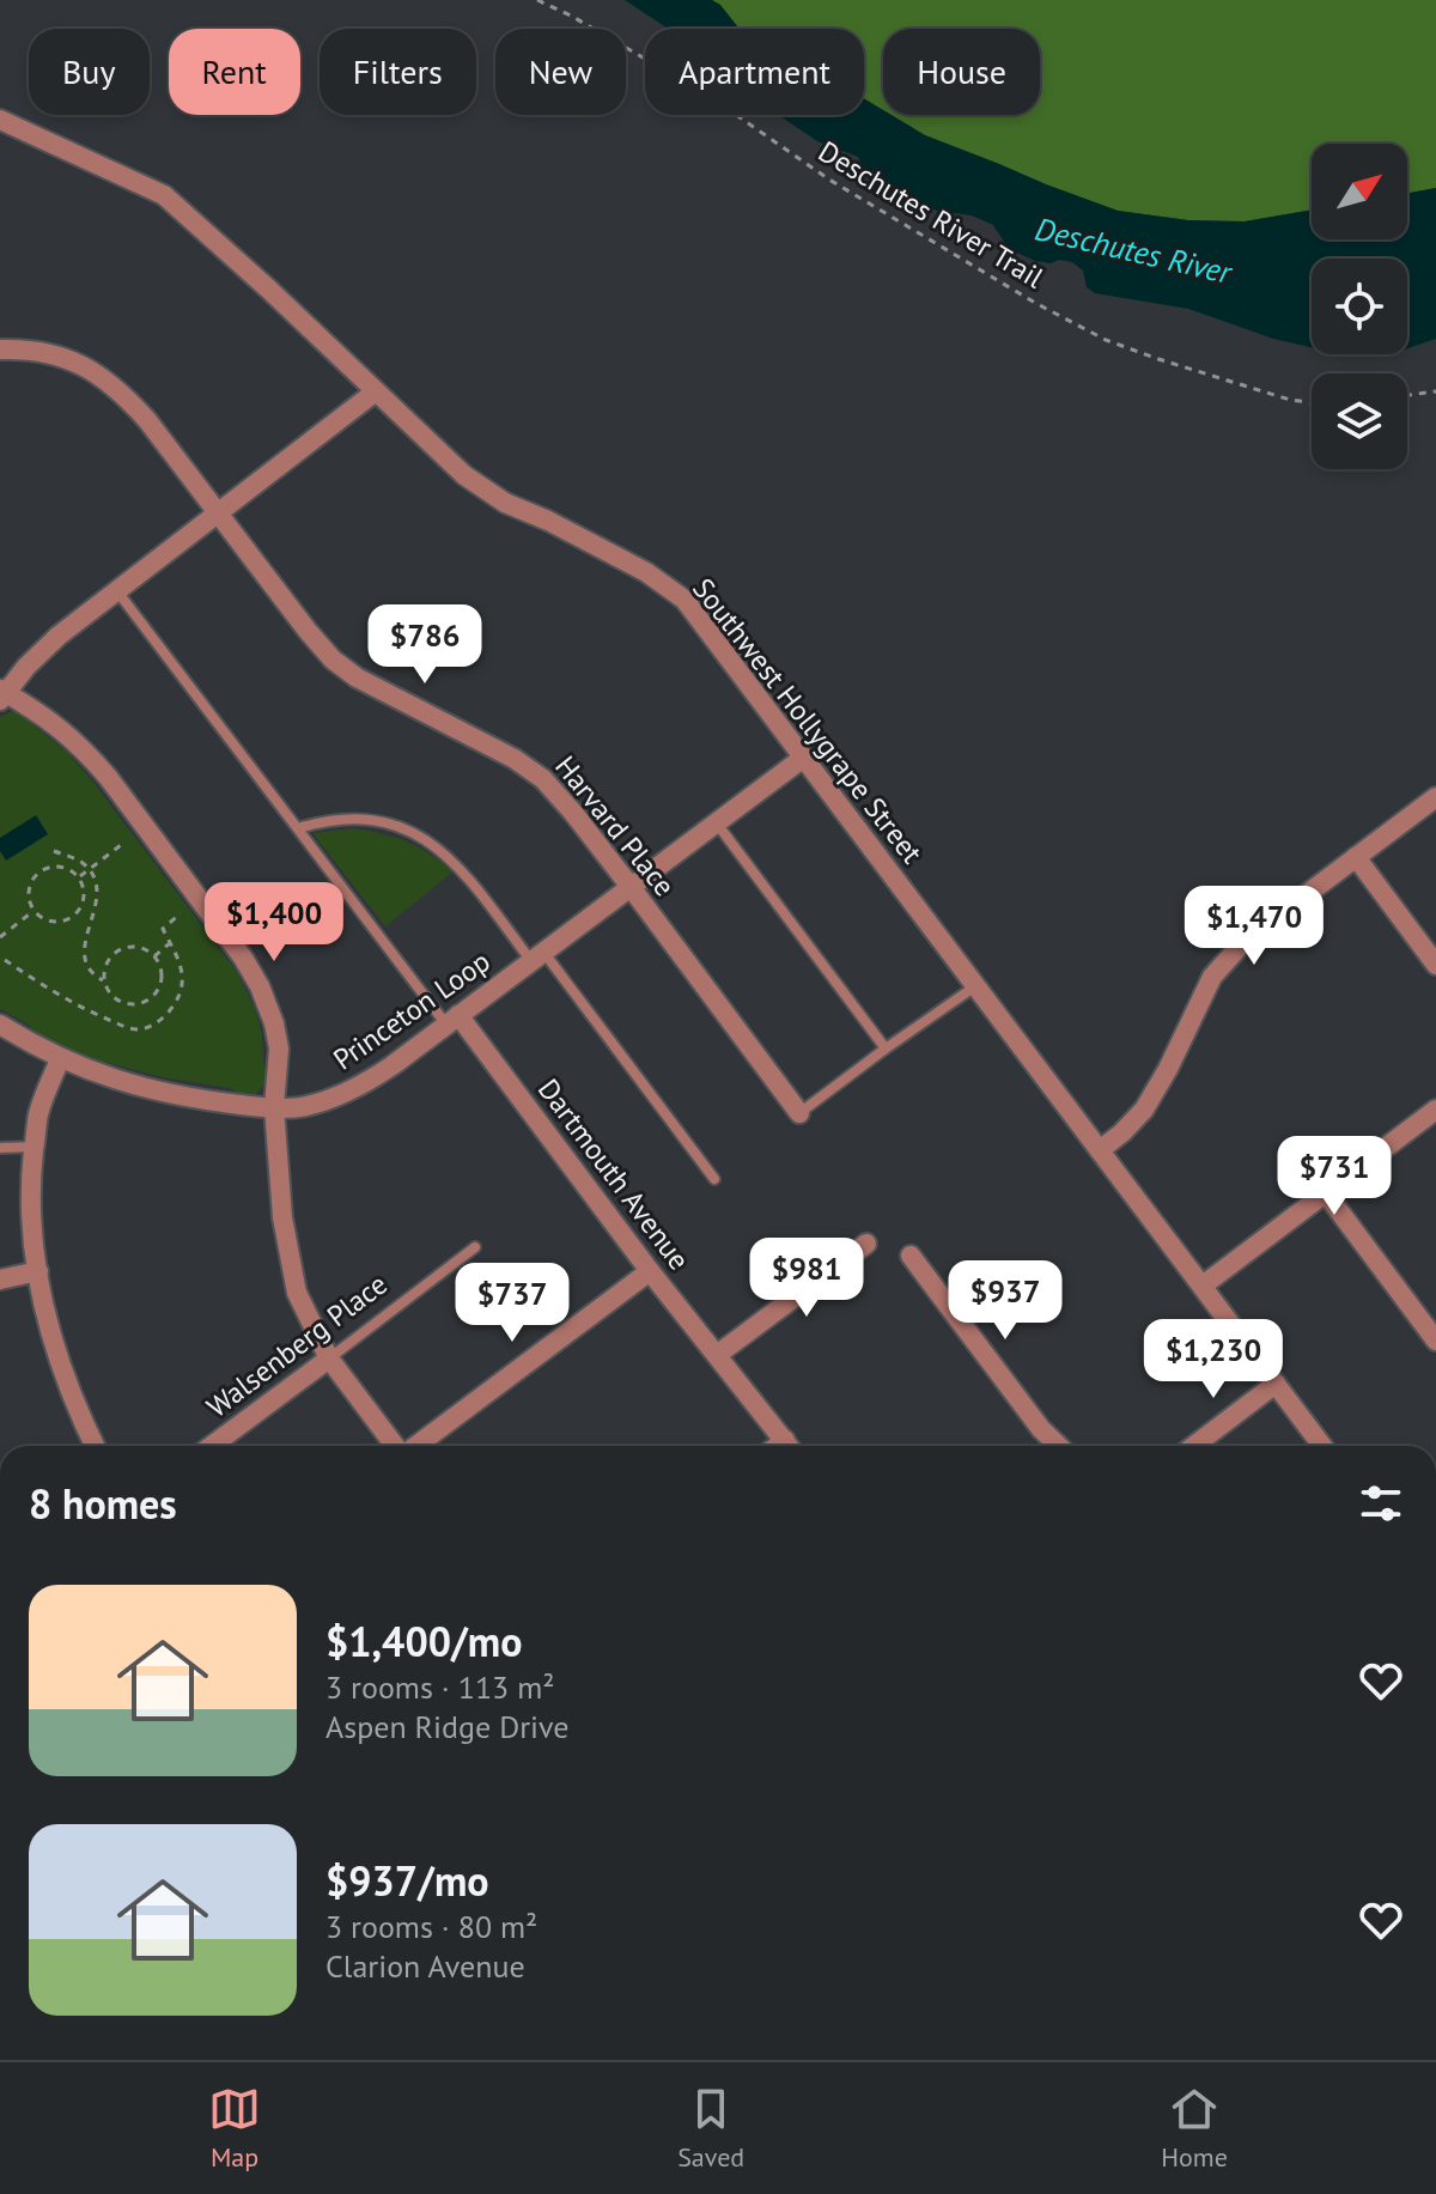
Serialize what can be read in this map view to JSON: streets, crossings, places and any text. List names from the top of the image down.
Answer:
{
  "streets": {
    "street": [
      "Southwest Hollygrape Street",
      "Harvard Place",
      "Princeton Loop",
      "Dartmouth Avenue",
      "Walsenberg Place"
    ],
    "path": ["Deschutes River Trail"]
  },
  "crossings": [
    ["Southwest Hollygrape Street", "Princeton Loop"],
    ["Harvard Place", "Princeton Loop"],
    ["Princeton Loop", "Dartmouth Avenue"]
  ],
  "water": ["Deschutes River"],
  "north": "top right",
  "page": {
    "chip": [
      "Buy",
      "Rent",
      "Filters",
      "New",
      "Apartment",
      "House"
    ],
    "price": [
      "$786",
      "$1,400",
      "$1,470",
      "$731",
      "$981",
      "$937",
      "$737",
      "$1,230"
    ],
    "heading": "8 homes",
    "list": [
      {
        "name": "$1,400/mo",
        "note": "3 rooms · 113 m² · Aspen Ridge Drive"
      },
      {
        "name": "$937/mo",
        "note": "3 rooms · 80 m² · Clarion Avenue"
      }
    ],
    "tabs": ["Map", "Saved", "Home"]
  }
}
